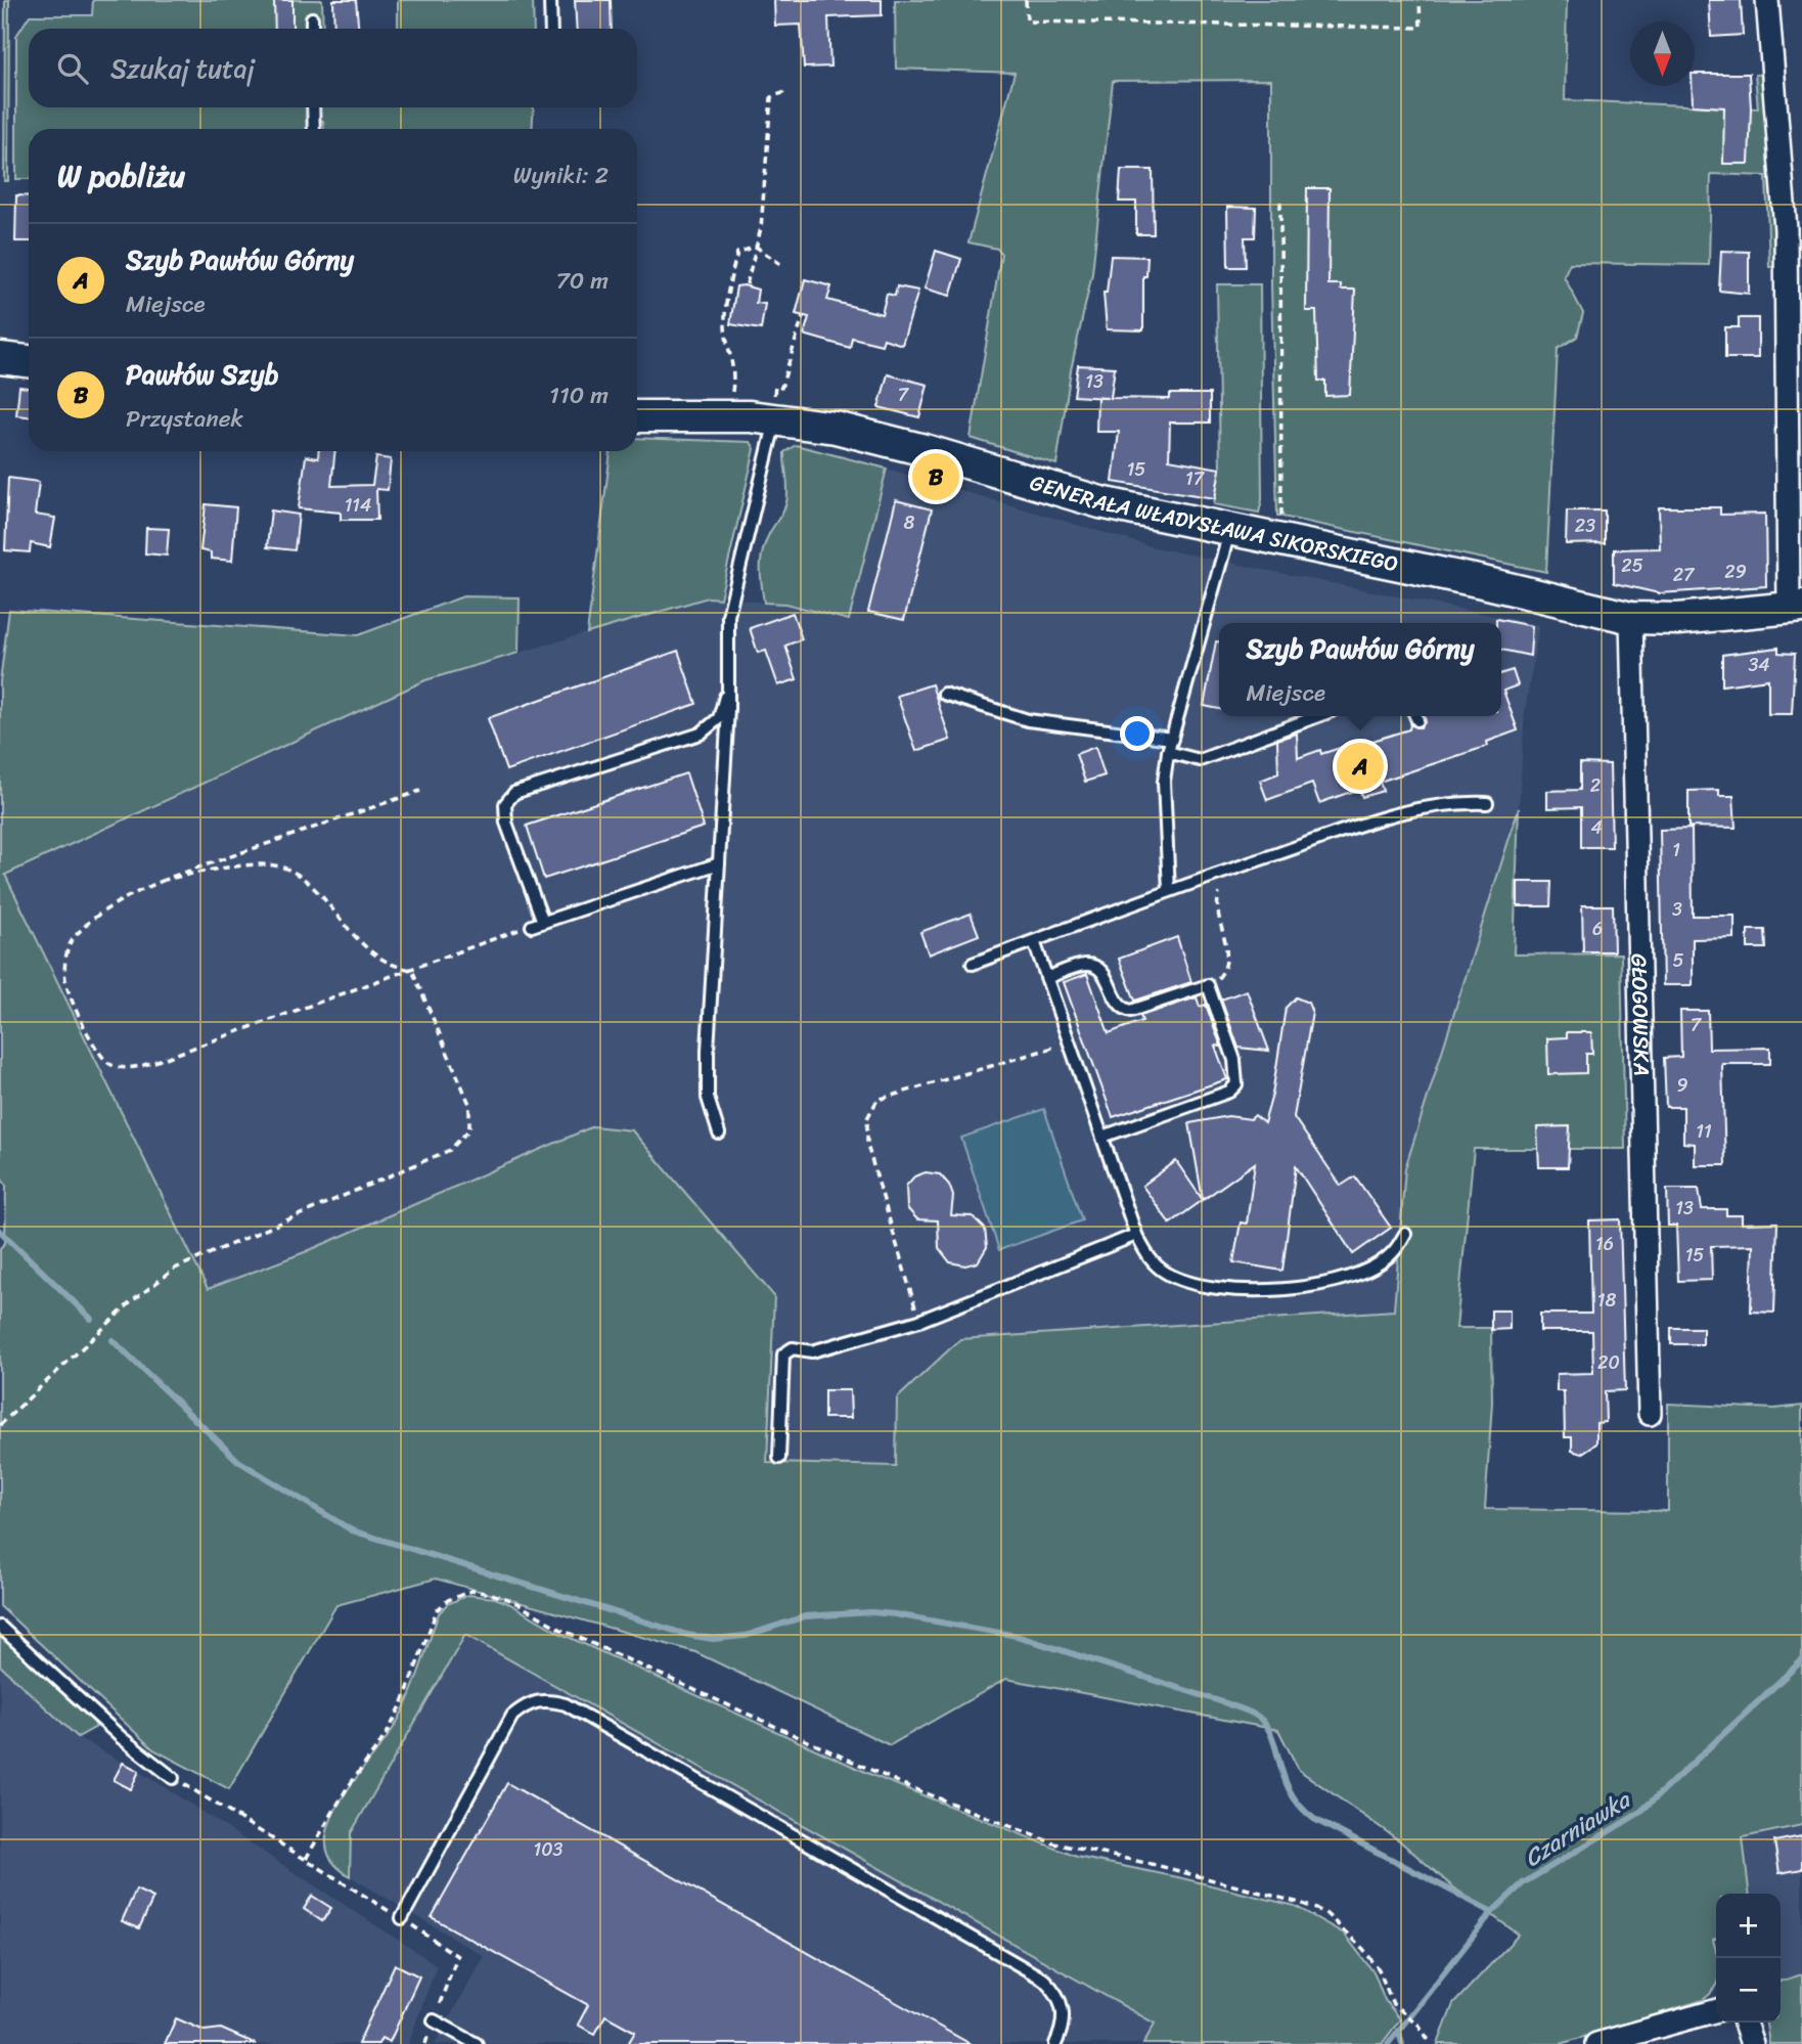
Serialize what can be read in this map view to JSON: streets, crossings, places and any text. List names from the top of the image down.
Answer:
{
  "streets": {
    "street": ["GENERAŁA WŁADYSŁAWA SIKORSKIEGO", "GŁOGOWSKA"]
  },
  "crossings": [
    ["GENERAŁA WŁADYSŁAWA SIKORSKIEGO", "GŁOGOWSKA"]
  ],
  "water": ["Czarniawka"],
  "house_numbers": [
    "13",
    "7",
    "15",
    "17",
    "114",
    "8",
    "23",
    "25",
    "29",
    "27",
    "34",
    "2",
    "4",
    "1",
    "3",
    "6",
    "5",
    "7",
    "9",
    "11",
    "13",
    "16",
    "15",
    "18",
    "20",
    "103"
  ],
  "north": "bottom",
  "page": {
    "search": "Szukaj tutaj",
    "heading": ["W pobliżu", "Wyniki: 2"],
    "list": [
      {
        "mark": "A",
        "name": "Szyb Pawłów Górny",
        "note": "Miejsce",
        "value": "70 m"
      },
      {
        "mark": "B",
        "name": "Pawłów Szyb",
        "note": "Przystanek",
        "value": "110 m"
      }
    ],
    "pins": ["B", "A"],
    "popup": ["Szyb Pawłów Górny", "Miejsce"],
    "map_buttons": ["+", "−"]
  }
}
